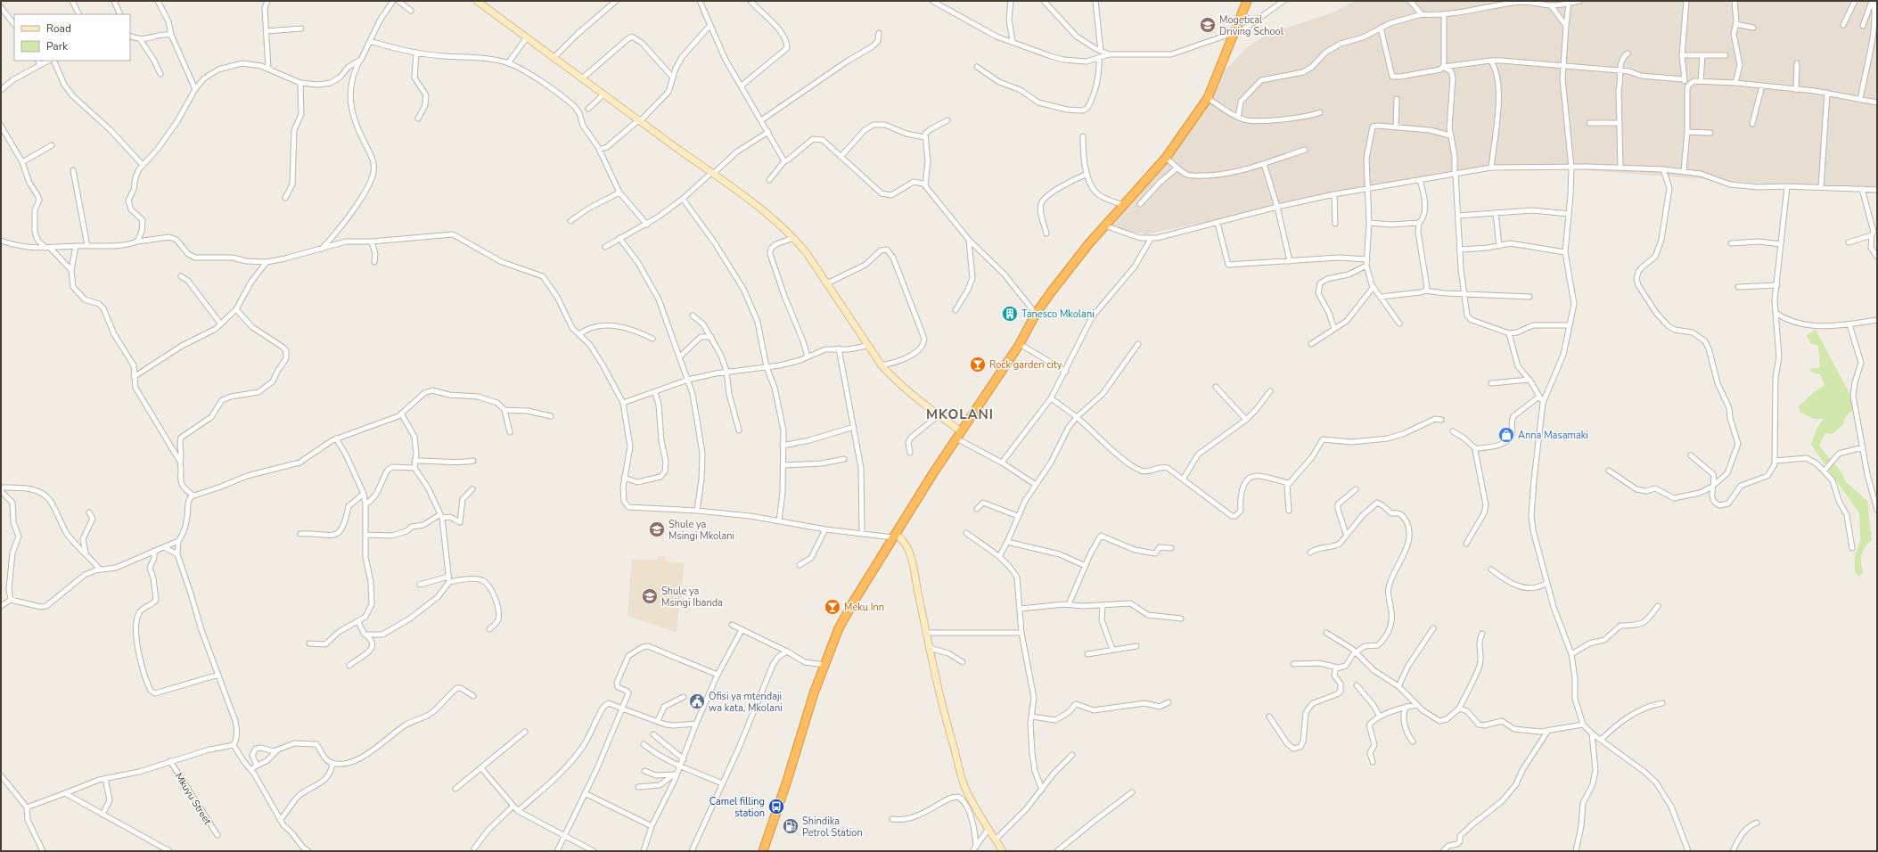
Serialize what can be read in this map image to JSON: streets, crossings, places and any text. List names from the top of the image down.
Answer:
{
  "streets": {
    "street": ["Mkuyu Street"]
  },
  "districts": ["MKOLANI"],
  "places": {
    "school or university": ["Mogetical Driving School", "Shule ya Msingi Mkolani", "Shule ya Msingi Ibanda"],
    "building": ["Tanesco Mkolani"],
    "bar": ["Rock garden city", "Meku Inn"],
    "shop": ["Anna Masamaki"],
    "public building": ["Ofisi ya mtendaji wa kata, Mkolani"],
    "bus stop": ["Camel filling station"],
    "fuel station": ["Shindika Petrol Station"]
  },
  "legend": ["Road", "Park"]
}
